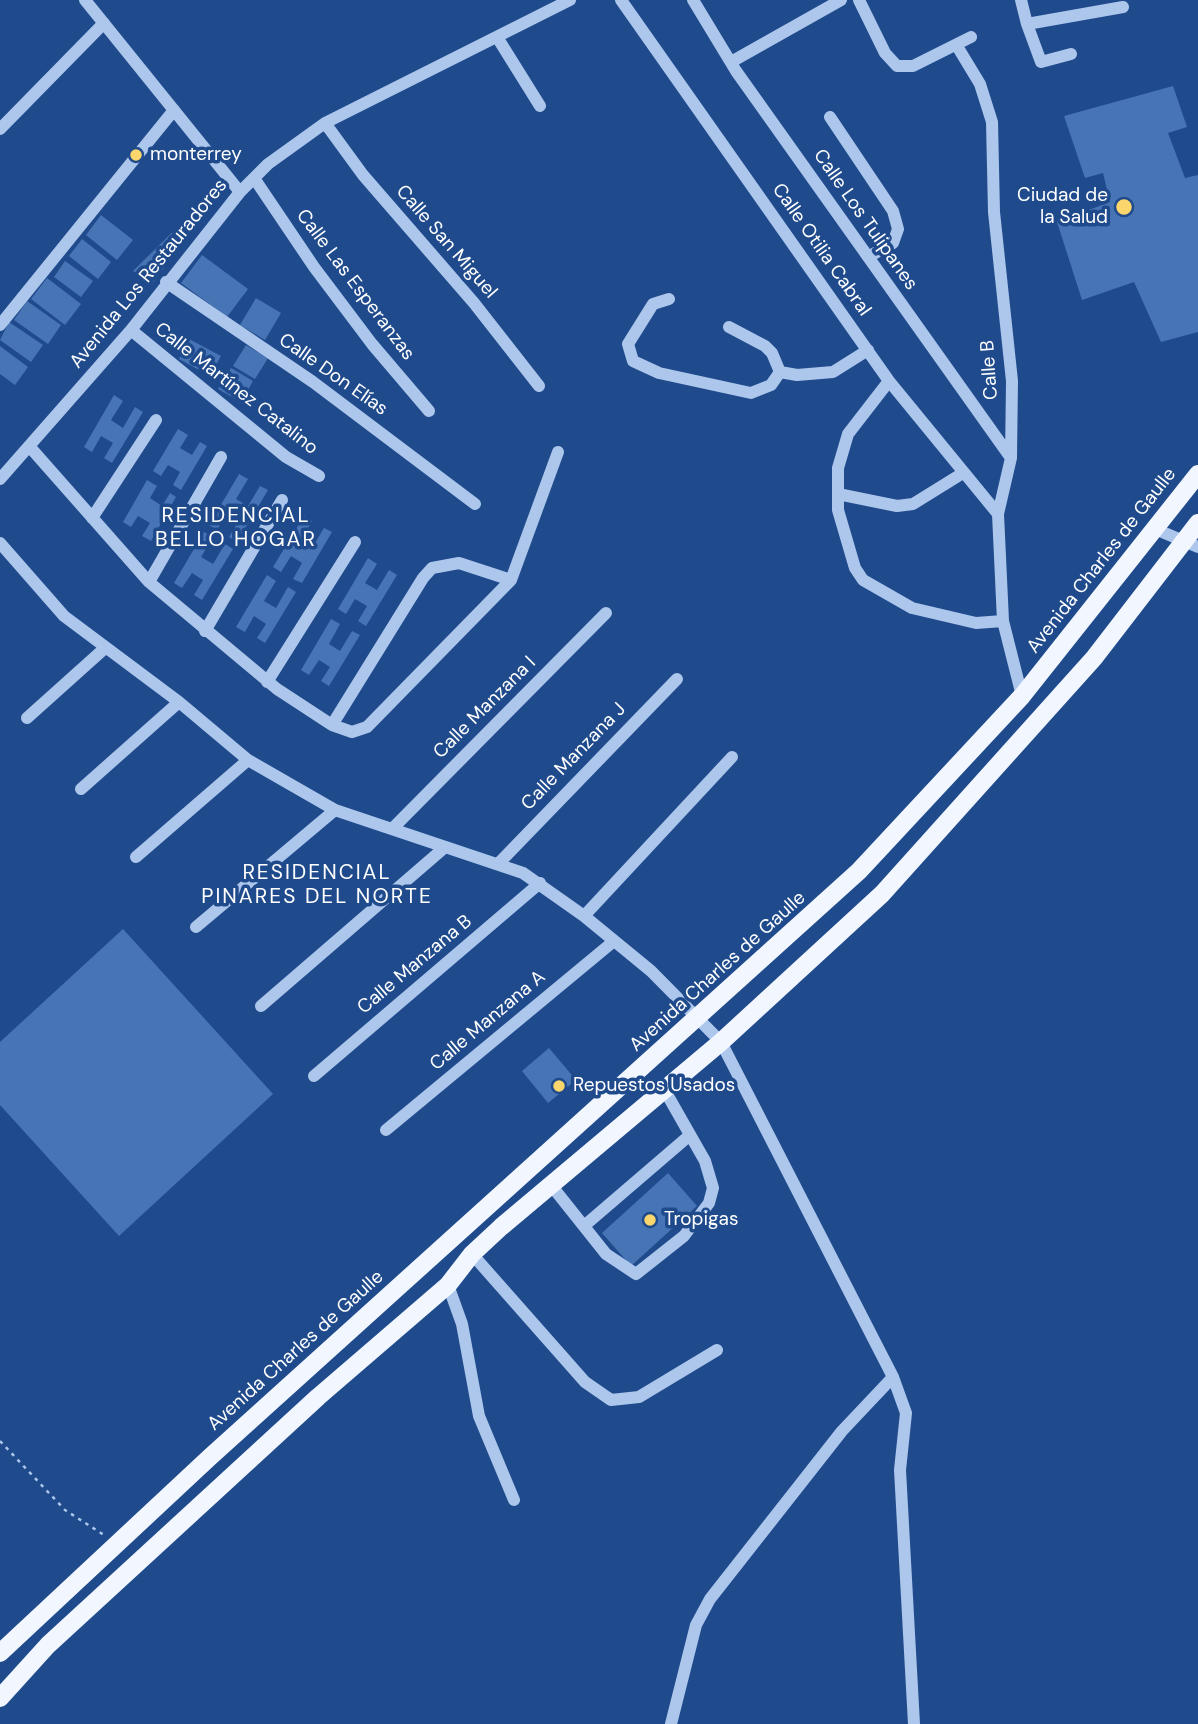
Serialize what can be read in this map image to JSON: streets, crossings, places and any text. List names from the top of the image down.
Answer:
{
  "streets": {
    "main road": ["Avenida Charles de Gaulle"],
    "street": [
      "Calle Los Tulipanes",
      "Calle San Miguel",
      "Calle Otilia Cabral",
      "Avenida Los Restauradores",
      "Calle Las Esperanzas",
      "Calle B",
      "Calle Don Elías",
      "Calle Martínez Catalino",
      "Calle Manzana I",
      "Calle Manzana J",
      "Calle Manzana B",
      "Calle Manzana A"
    ]
  },
  "crossings": [
    ["Calle Los Tulipanes", "Calle B"],
    ["Calle San Miguel", "Avenida Los Restauradores"],
    ["Calle Otilia Cabral", "Calle B"],
    ["Avenida Los Restauradores", "Calle Las Esperanzas"],
    ["Avenida Los Restauradores", "Calle Don Elías"],
    ["Avenida Los Restauradores", "Calle Martínez Catalino"],
    ["Calle B", "Avenida Charles de Gaulle"]
  ],
  "districts": ["RESIDENCIAL BELLO HOGAR", "RESIDENCIAL PINARES DEL NORTE"],
  "places": [
    "monterrey",
    "Ciudad de la Salud",
    "Repuestos Usados",
    "Tropigas"
  ]
}
